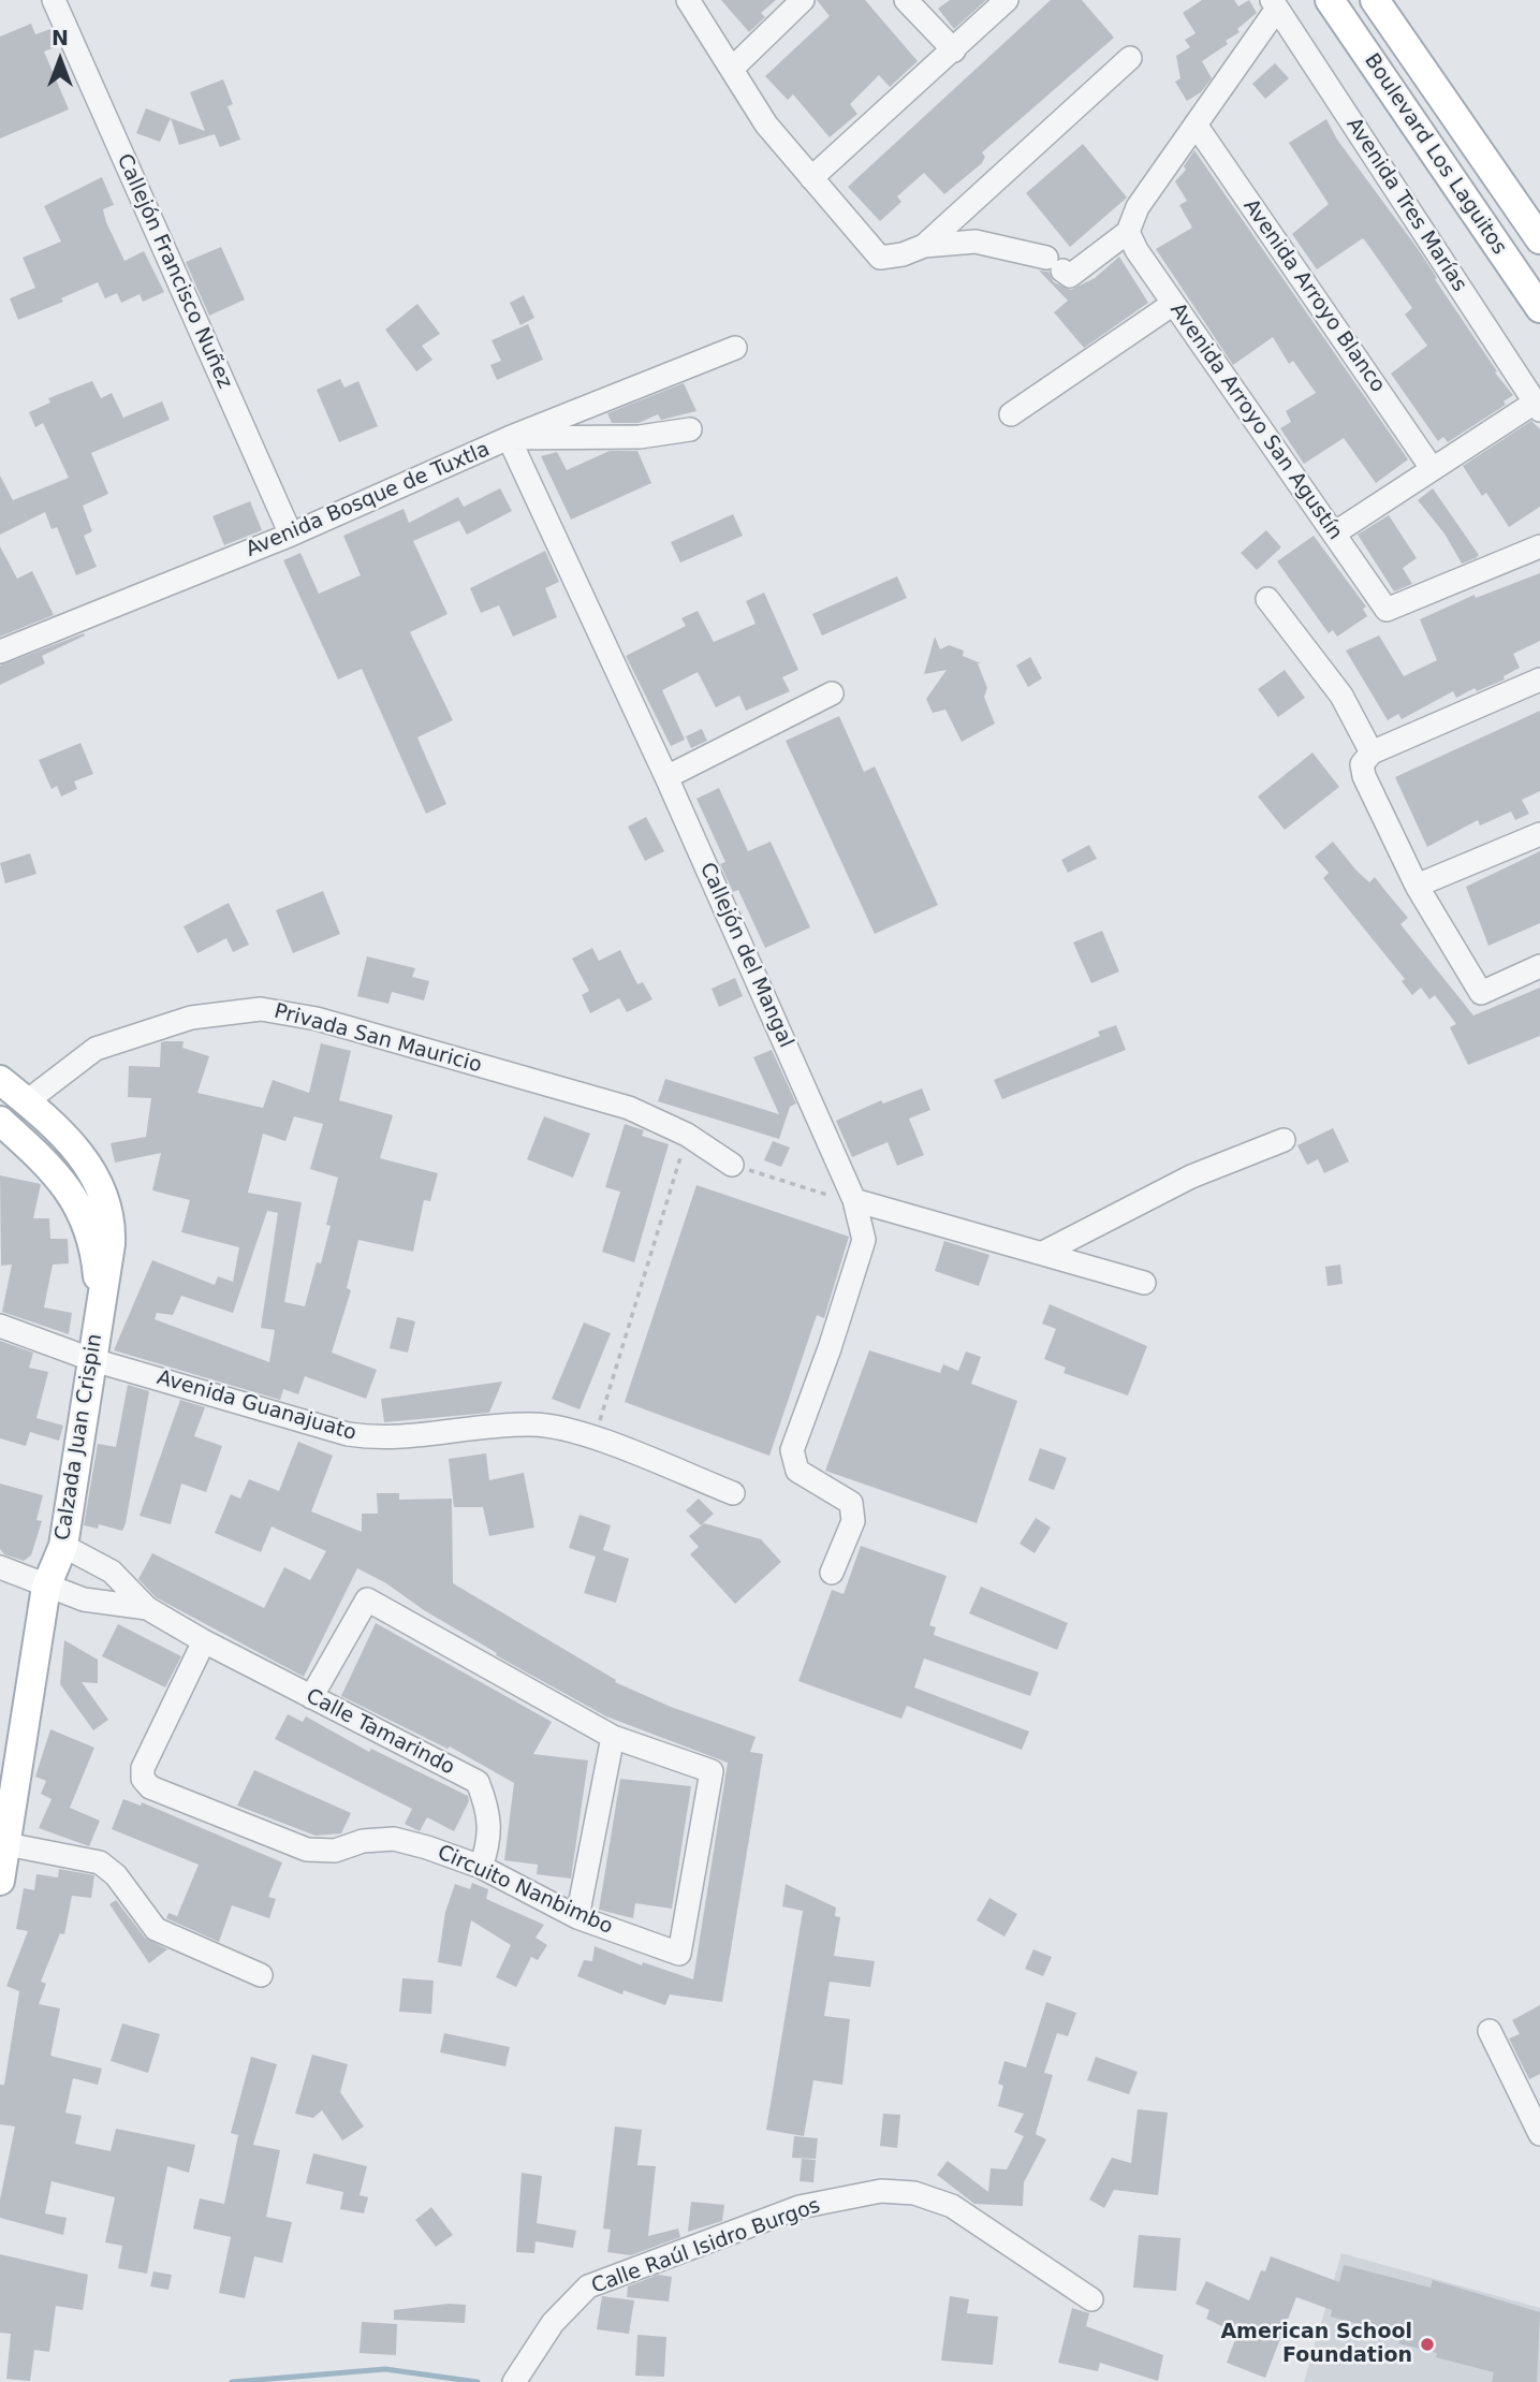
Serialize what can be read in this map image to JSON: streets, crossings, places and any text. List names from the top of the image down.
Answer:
{
  "streets": {
    "main road": ["Boulevard Los Laguitos", "Calzada Juan Crispin"],
    "street": [
      "Avenida Tres Marías",
      "Callejón Francisco Nuñez",
      "Avenida Arroyo Blanco",
      "Avenida Arroyo San Agustín",
      "Avenida Bosque de Tuxtla",
      "Callejón del Mangal",
      "Privada San Mauricio",
      "Avenida Guanajuato",
      "Calle Tamarindo",
      "Circuito Nanbimbo",
      "Calle Raúl Isidro Burgos"
    ]
  },
  "crossings": [
    ["Callejón Francisco Nuñez", "Avenida Bosque de Tuxtla"],
    ["Avenida Bosque de Tuxtla", "Callejón del Mangal"],
    ["Privada San Mauricio", "Calzada Juan Crispin"],
    ["Avenida Guanajuato", "Calzada Juan Crispin"],
    ["Calle Tamarindo", "Circuito Nanbimbo"]
  ],
  "places": ["American School Foundation"],
  "north": "top"
}
